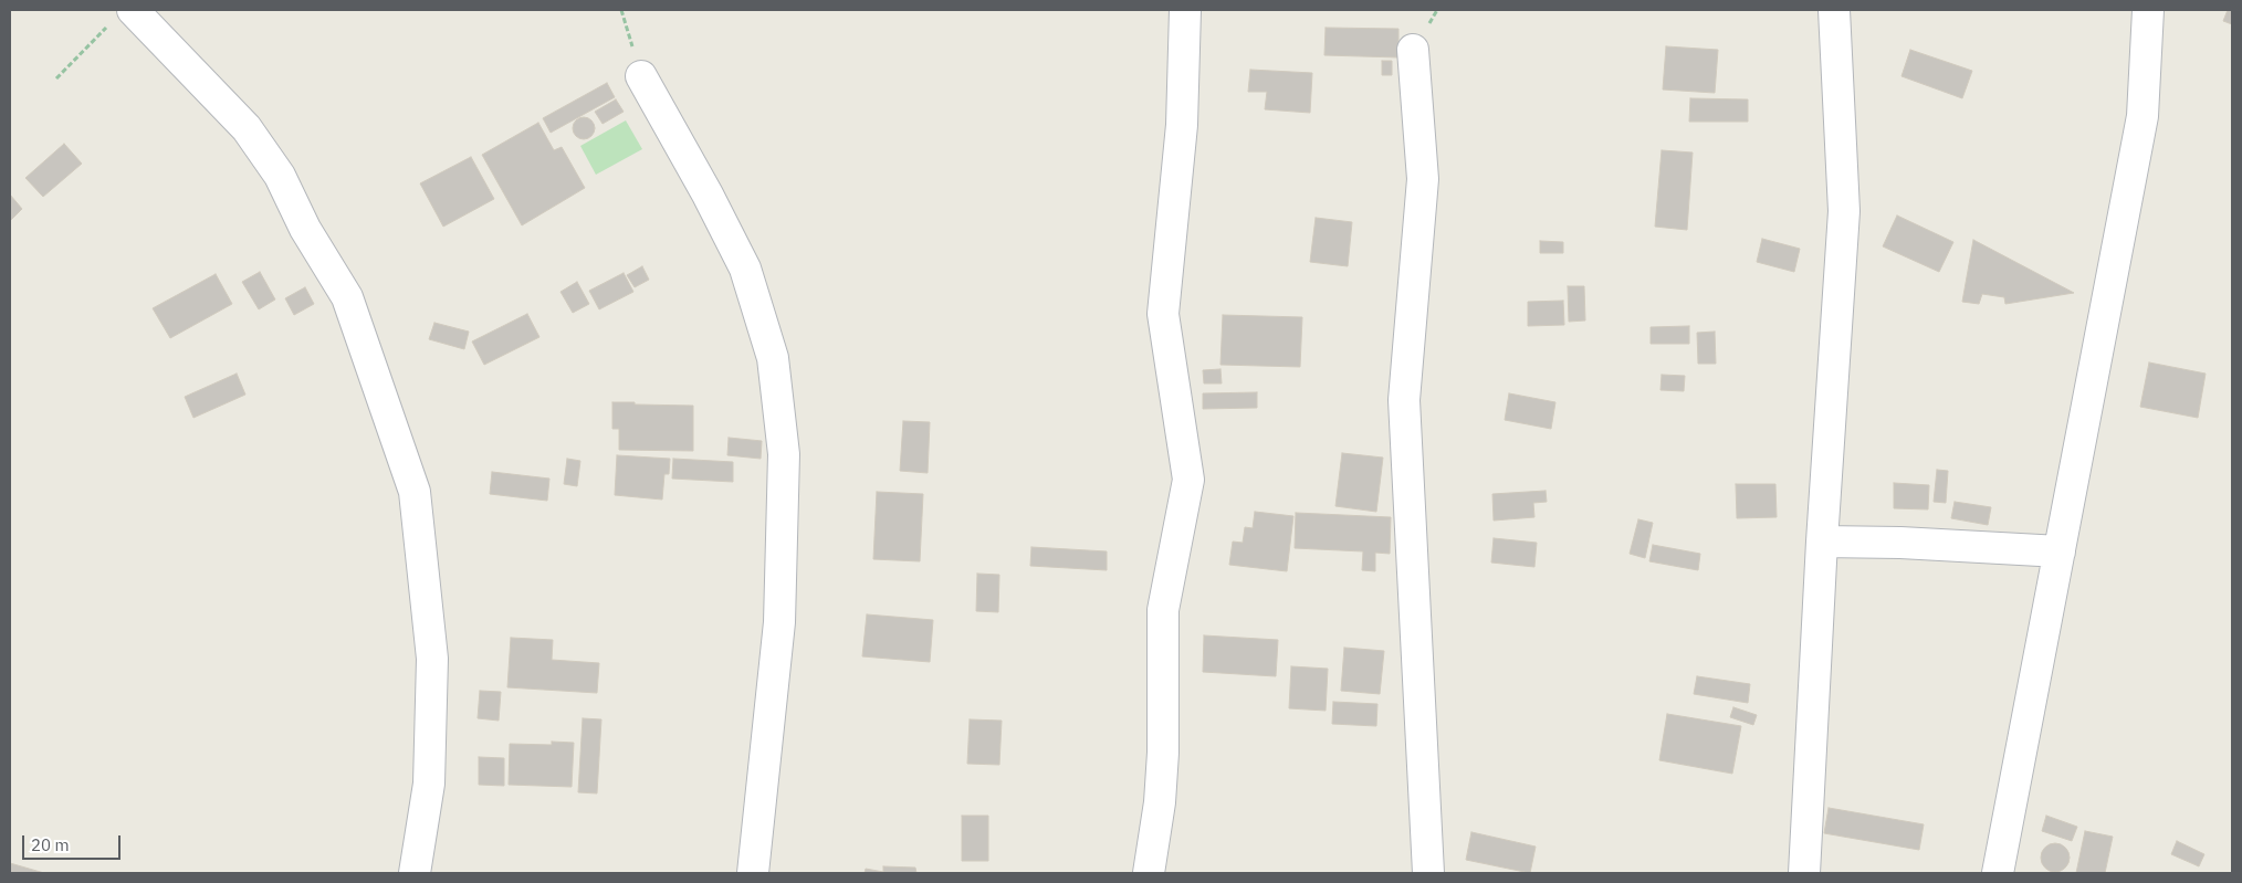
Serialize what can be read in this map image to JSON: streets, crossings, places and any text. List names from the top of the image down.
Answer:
{
  "scale_bar": "20 m"
}
